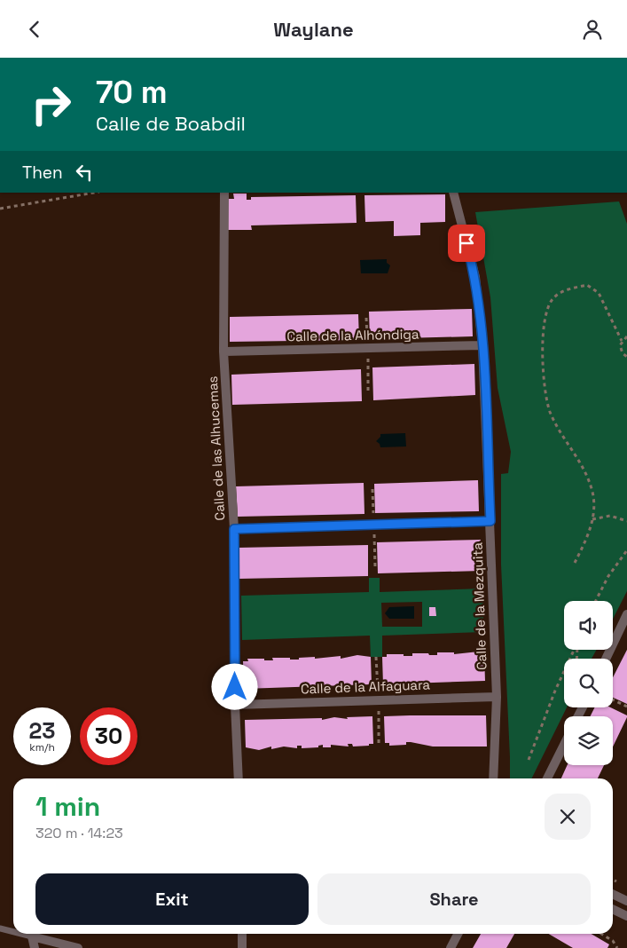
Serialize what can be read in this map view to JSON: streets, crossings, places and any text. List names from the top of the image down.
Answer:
{
  "streets": {
    "street": [
      "Calle de la Alhóndiga",
      "Calle de las Alhucemas",
      "Calle de la Mezquita",
      "Calle de la Alfaguara"
    ]
  },
  "crossings": [
    ["Calle de la Alhóndiga", "Calle de las Alhucemas"],
    ["Calle de la Alhóndiga", "Calle de la Mezquita"],
    ["Calle de las Alhucemas", "Calle de la Alfaguara"],
    ["Calle de la Mezquita", "Calle de la Alfaguara"]
  ],
  "page": {
    "header": "Waylane",
    "turn": ["70 m", "Calle de Boabdil"],
    "then": "Then",
    "speed": "23 km/h",
    "limit": "30",
    "heading": ["1 min", "320 m · 14:23"],
    "buttons": ["Exit", "Share"]
  }
}
